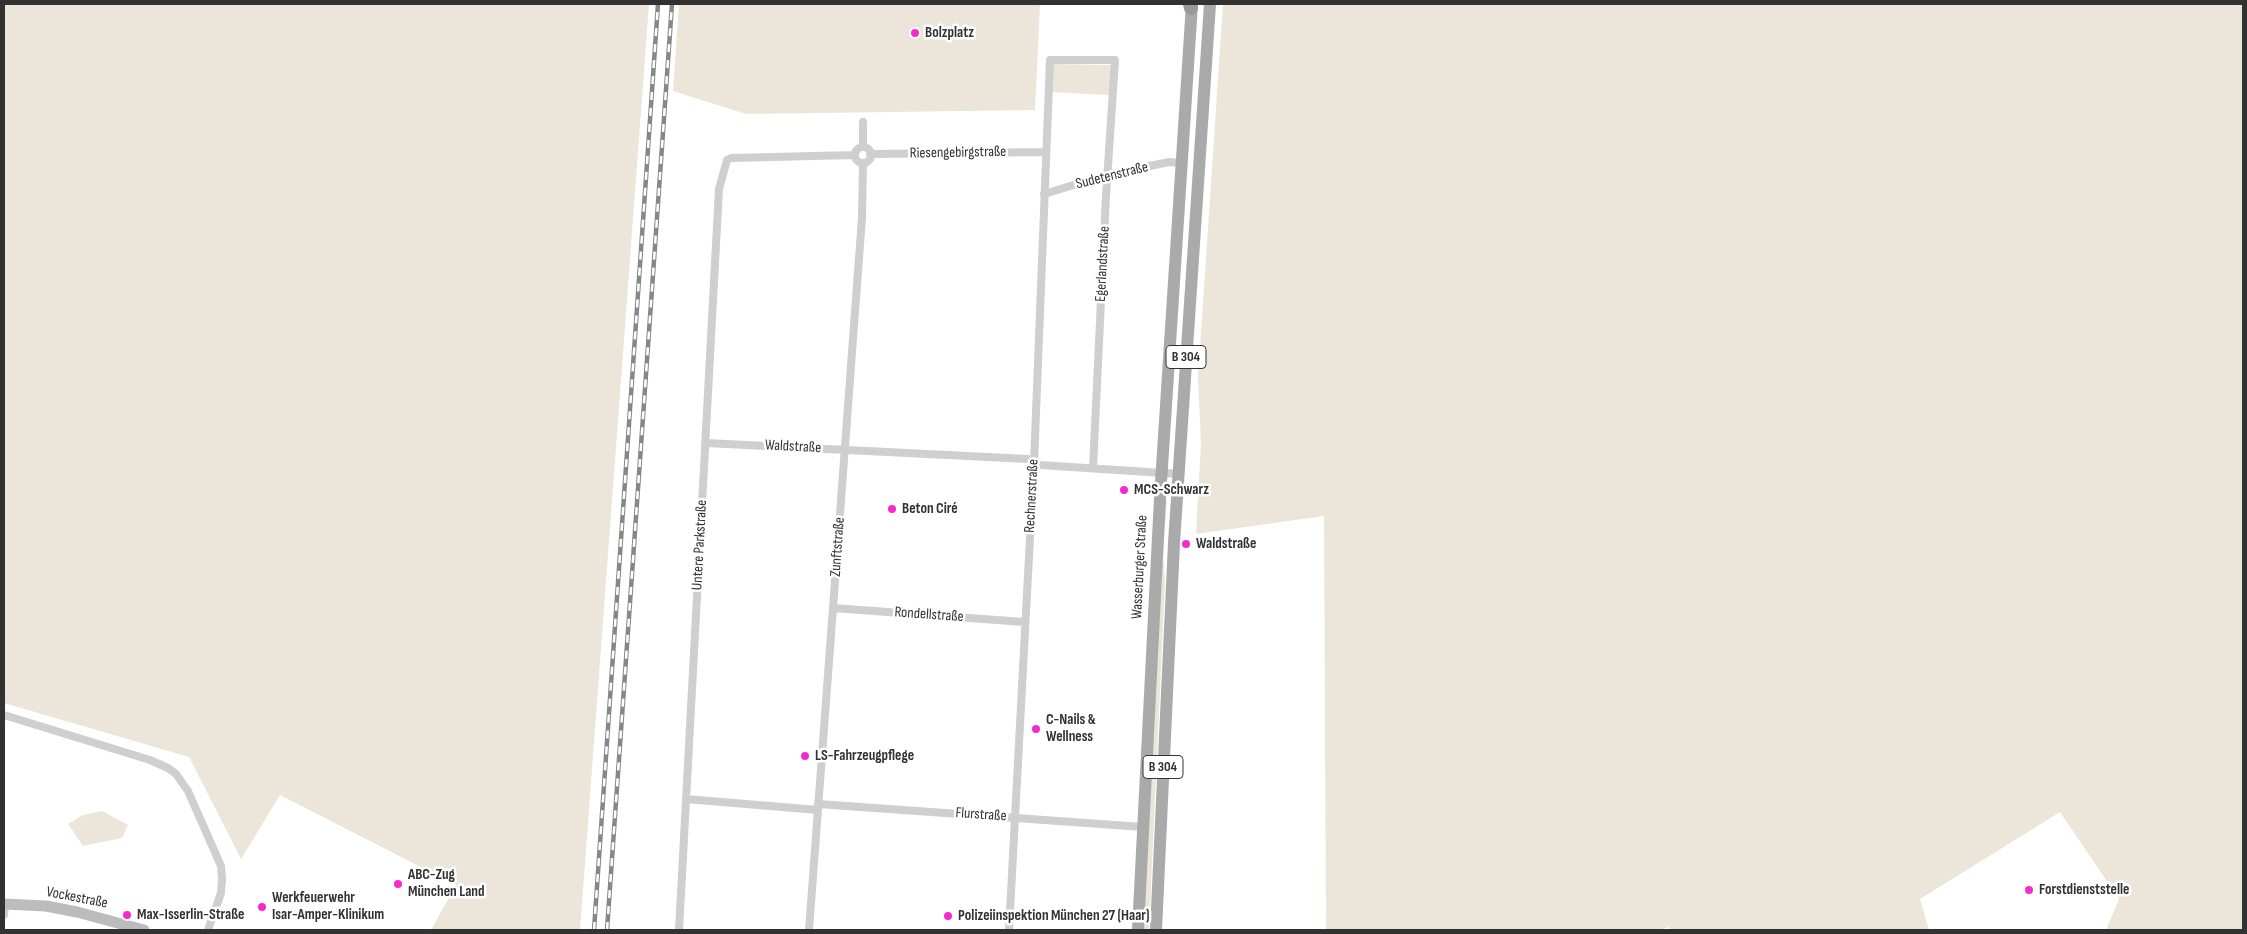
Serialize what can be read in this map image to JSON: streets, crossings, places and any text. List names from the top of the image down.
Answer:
{
  "streets": {
    "main road": ["B 304", "Wasserburger Straße", "Vockestraße"],
    "street": [
      "Riesengebirgstraße",
      "Sudetenstraße",
      "Egerlandstraße",
      "Waldstraße",
      "Rechnerstraße",
      "Untere Parkstraße",
      "Zunftstraße",
      "Rondellstraße",
      "Flurstraße"
    ]
  },
  "crossings": [
    ["Riesengebirgstraße", "Rechnerstraße"],
    ["Riesengebirgstraße", "Untere Parkstraße"],
    ["Riesengebirgstraße", "Zunftstraße"],
    ["Sudetenstraße", "Egerlandstraße"],
    ["Sudetenstraße", "Rechnerstraße"],
    ["Sudetenstraße", "Wasserburger Straße"],
    ["Egerlandstraße", "Waldstraße"],
    ["Egerlandstraße", "Rechnerstraße"],
    ["B 304", "Waldstraße"],
    ["Waldstraße", "Rechnerstraße"],
    ["Waldstraße", "Untere Parkstraße"],
    ["Waldstraße", "Zunftstraße"],
    ["Waldstraße", "Wasserburger Straße"],
    ["Rechnerstraße", "Rondellstraße"],
    ["Rechnerstraße", "Flurstraße"],
    ["Untere Parkstraße", "Zunftstraße"],
    ["Untere Parkstraße", "Flurstraße"],
    ["Zunftstraße", "Rondellstraße"],
    ["Zunftstraße", "Flurstraße"],
    ["Wasserburger Straße", "Flurstraße"]
  ],
  "places": [
    "Bolzplatz",
    "MCS-Schwarz",
    "Beton Ciré",
    "Waldstraße",
    "C-Nails & Wellness",
    "LS-Fahrzeugpflege",
    "ABC-Zug München Land",
    "Forstdienststelle",
    "Werkfeuerwehr Isar-Amper-Klinikum",
    "Max-Isserlin-Straße",
    "Polizeiinspektion München 27 (Haar)"
  ]
}
